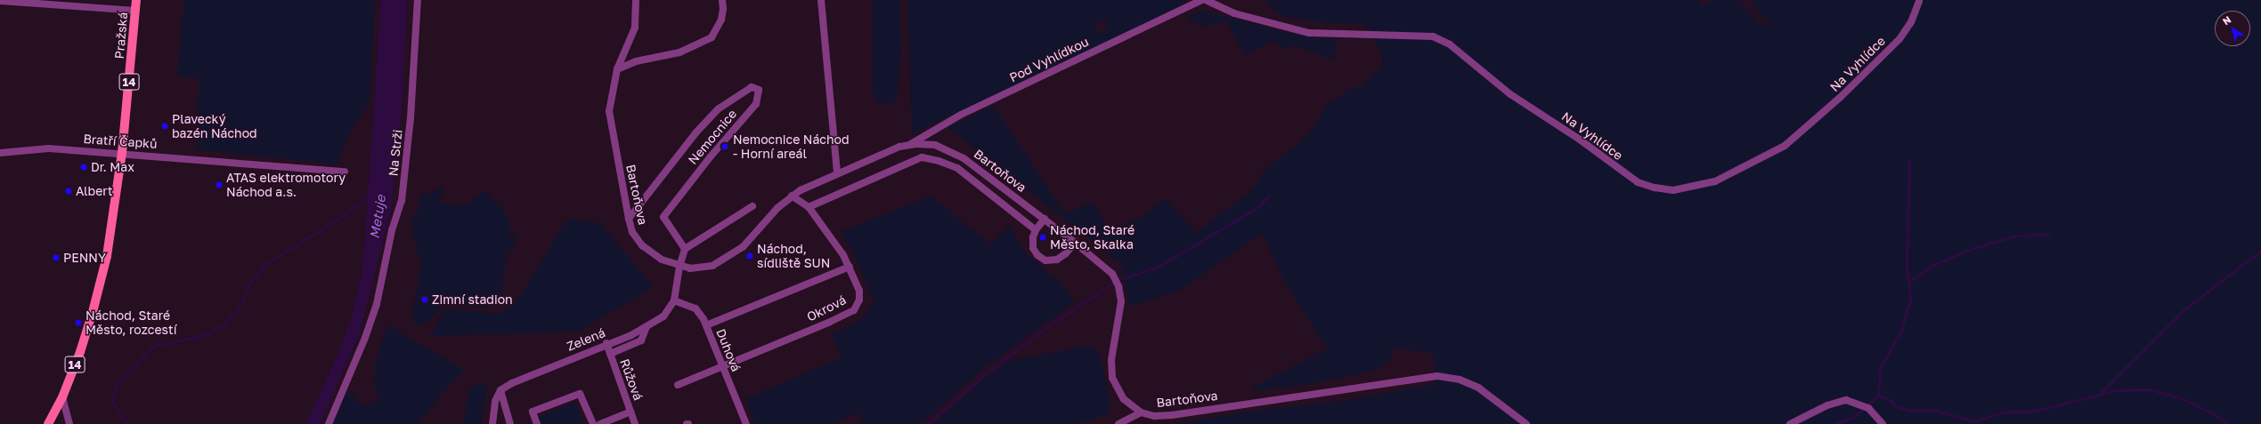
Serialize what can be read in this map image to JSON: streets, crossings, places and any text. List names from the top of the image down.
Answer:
{
  "streets": {
    "main road": ["Pražská", "14"],
    "street": [
      "Pod Vyhlídkou",
      "Na Vyhlídce",
      "Nemocnice",
      "Bratří Čapků",
      "Na Strži",
      "Bartoňova",
      "Okrová",
      "Zelená",
      "Duhová",
      "Růžová"
    ]
  },
  "crossings": [
    ["Pražská", "Bratří Čapků"],
    ["Pod Vyhlídkou", "Bartoňova"],
    ["Nemocnice", "Bartoňova"],
    ["Nemocnice", "Zelená"],
    ["Bartoňova", "Okrová"],
    ["Bartoňova", "Zelená"],
    ["Okrová", "Duhová"],
    ["Zelená", "Duhová"],
    ["Zelená", "Růžová"]
  ],
  "water": ["Metuje"],
  "places": [
    "Plavecký bazén Náchod",
    "Nemocnice Náchod - Horní areál",
    "Dr. Max",
    "ATAS elektromotory Náchod a.s.",
    "Albert",
    "Náchod, Staré Město, Skalka",
    "Náchod, sídliště SUN",
    "PENNY",
    "Zimní stadion",
    "Náchod, Staré Město, rozcestí"
  ],
  "north": "top left"
}
